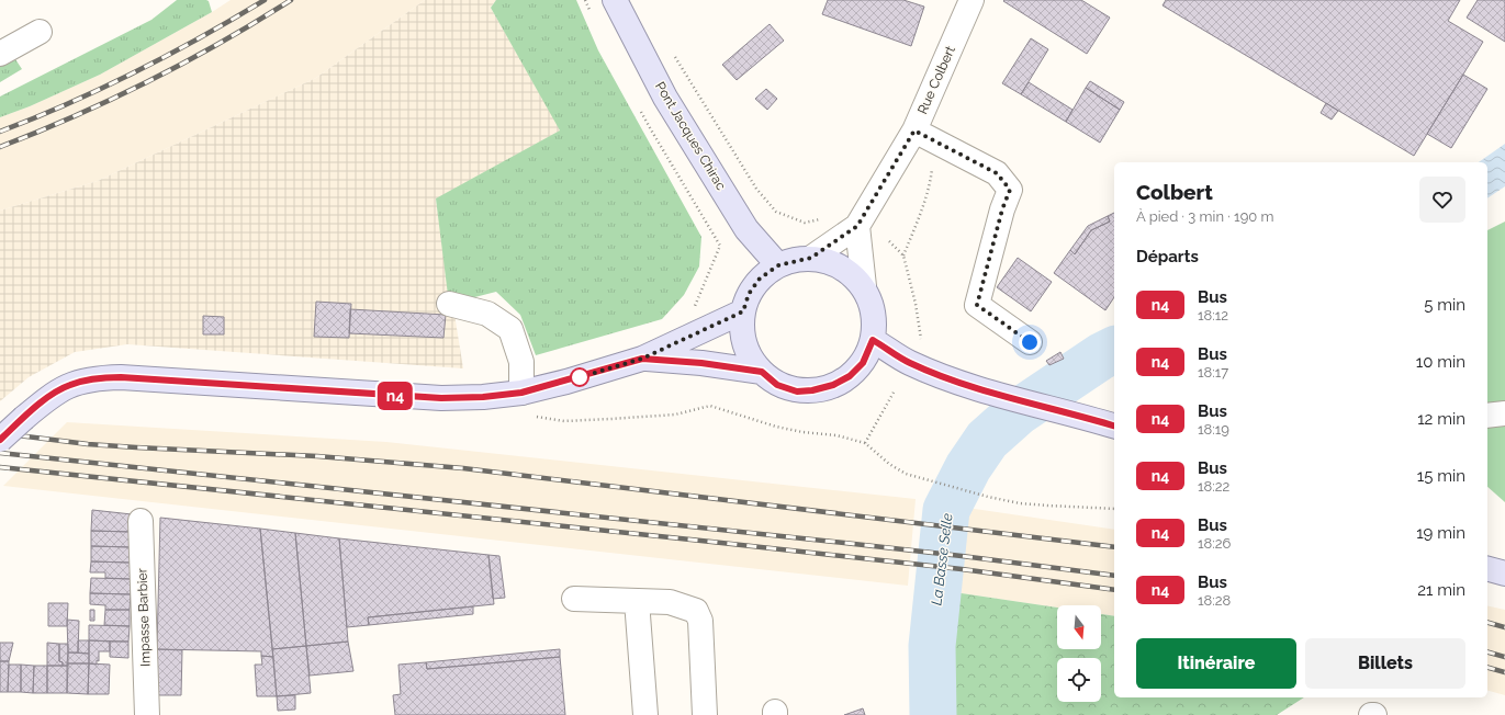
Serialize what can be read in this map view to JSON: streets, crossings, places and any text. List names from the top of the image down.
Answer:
{
  "streets": {
    "main road": ["Pont Jacques Chirac"],
    "street": ["Rue Colbert", "Impasse Barbier"]
  },
  "crossings": [
    ["Rue Colbert", "Pont Jacques Chirac"]
  ],
  "water": ["La Basse Selle"],
  "lines": ["bus line n4"],
  "north": "bottom",
  "page": {
    "on_map": "n4",
    "heading": [
      ["Colbert", "À pied · 3 min · 190 m"],
      "Départs"
    ],
    "list": [
      {
        "mark": "n4",
        "name": "Bus",
        "note": "18:12",
        "value": "5 min"
      },
      {
        "mark": "n4",
        "name": "Bus",
        "note": "18:17",
        "value": "10 min"
      },
      {
        "mark": "n4",
        "name": "Bus",
        "note": "18:19",
        "value": "12 min"
      },
      {
        "mark": "n4",
        "name": "Bus",
        "note": "18:22",
        "value": "15 min"
      },
      {
        "mark": "n4",
        "name": "Bus",
        "note": "18:26",
        "value": "19 min"
      },
      {
        "mark": "n4",
        "name": "Bus",
        "note": "18:28",
        "value": "21 min"
      }
    ],
    "buttons": ["Itinéraire", "Billets"]
  }
}
